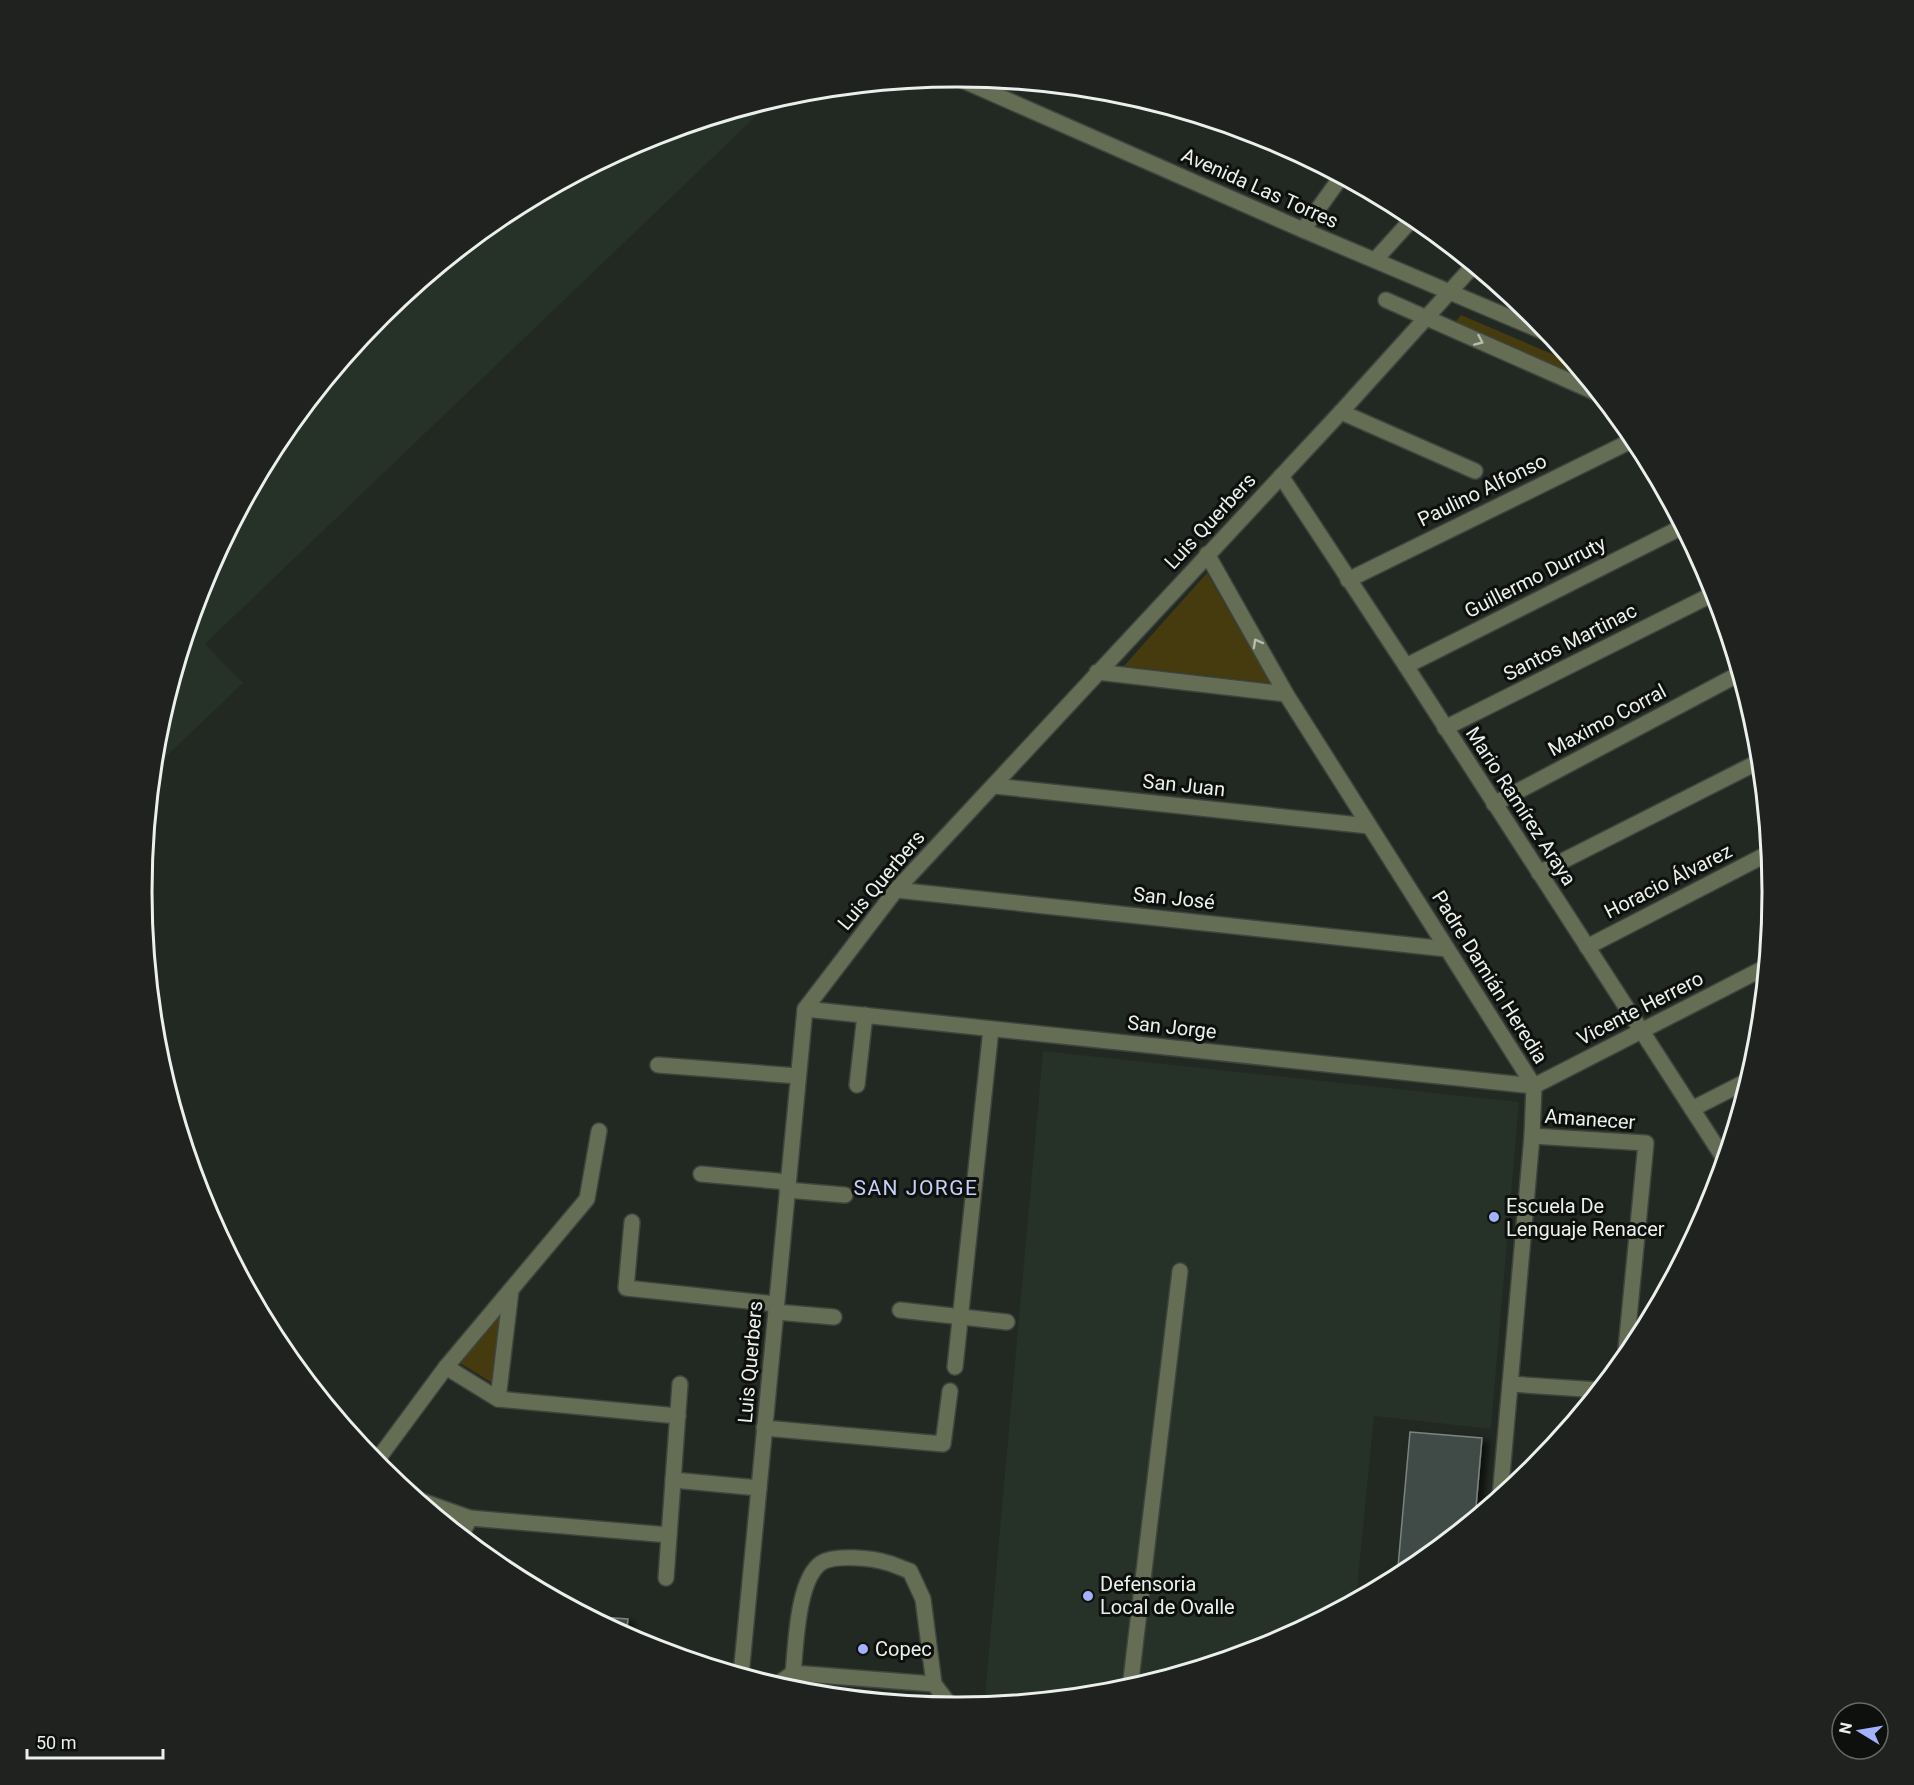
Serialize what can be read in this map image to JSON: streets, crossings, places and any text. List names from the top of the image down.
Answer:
{
  "streets": {
    "street": [
      "Avenida Las Torres",
      "Paulino Alfonso",
      "Luis Querbers",
      "Guillermo Durruty",
      "Santos Martinac",
      "Maximo Corral",
      "San Juan",
      "Mario Ramírez Araya",
      "Horacio Álvarez",
      "San José",
      "Padre Damián Heredia",
      "Vicente Herrero",
      "San Jorge",
      "Amanecer"
    ]
  },
  "crossings": [
    ["Avenida Las Torres", "Luis Querbers"],
    ["Paulino Alfonso", "Mario Ramírez Araya"],
    ["Luis Querbers", "San Juan"],
    ["Luis Querbers", "Mario Ramírez Araya"],
    ["Luis Querbers", "San José"],
    ["Luis Querbers", "Padre Damián Heredia"],
    ["Luis Querbers", "San Jorge"],
    ["Guillermo Durruty", "Mario Ramírez Araya"],
    ["Santos Martinac", "Mario Ramírez Araya"],
    ["Maximo Corral", "Mario Ramírez Araya"],
    ["San Juan", "Padre Damián Heredia"],
    ["Mario Ramírez Araya", "Horacio Álvarez"],
    ["Mario Ramírez Araya", "Vicente Herrero"],
    ["San José", "Padre Damián Heredia"],
    ["Padre Damián Heredia", "Vicente Herrero"],
    ["Padre Damián Heredia", "San Jorge"],
    ["Padre Damián Heredia", "Amanecer"],
    ["Vicente Herrero", "San Jorge"]
  ],
  "districts": ["SAN JORGE"],
  "places": ["Escuela De Lenguaje Renacer", "Defensoria Local de Ovalle", "Copec"],
  "scale_bar": "50 m",
  "north": "left"
}
